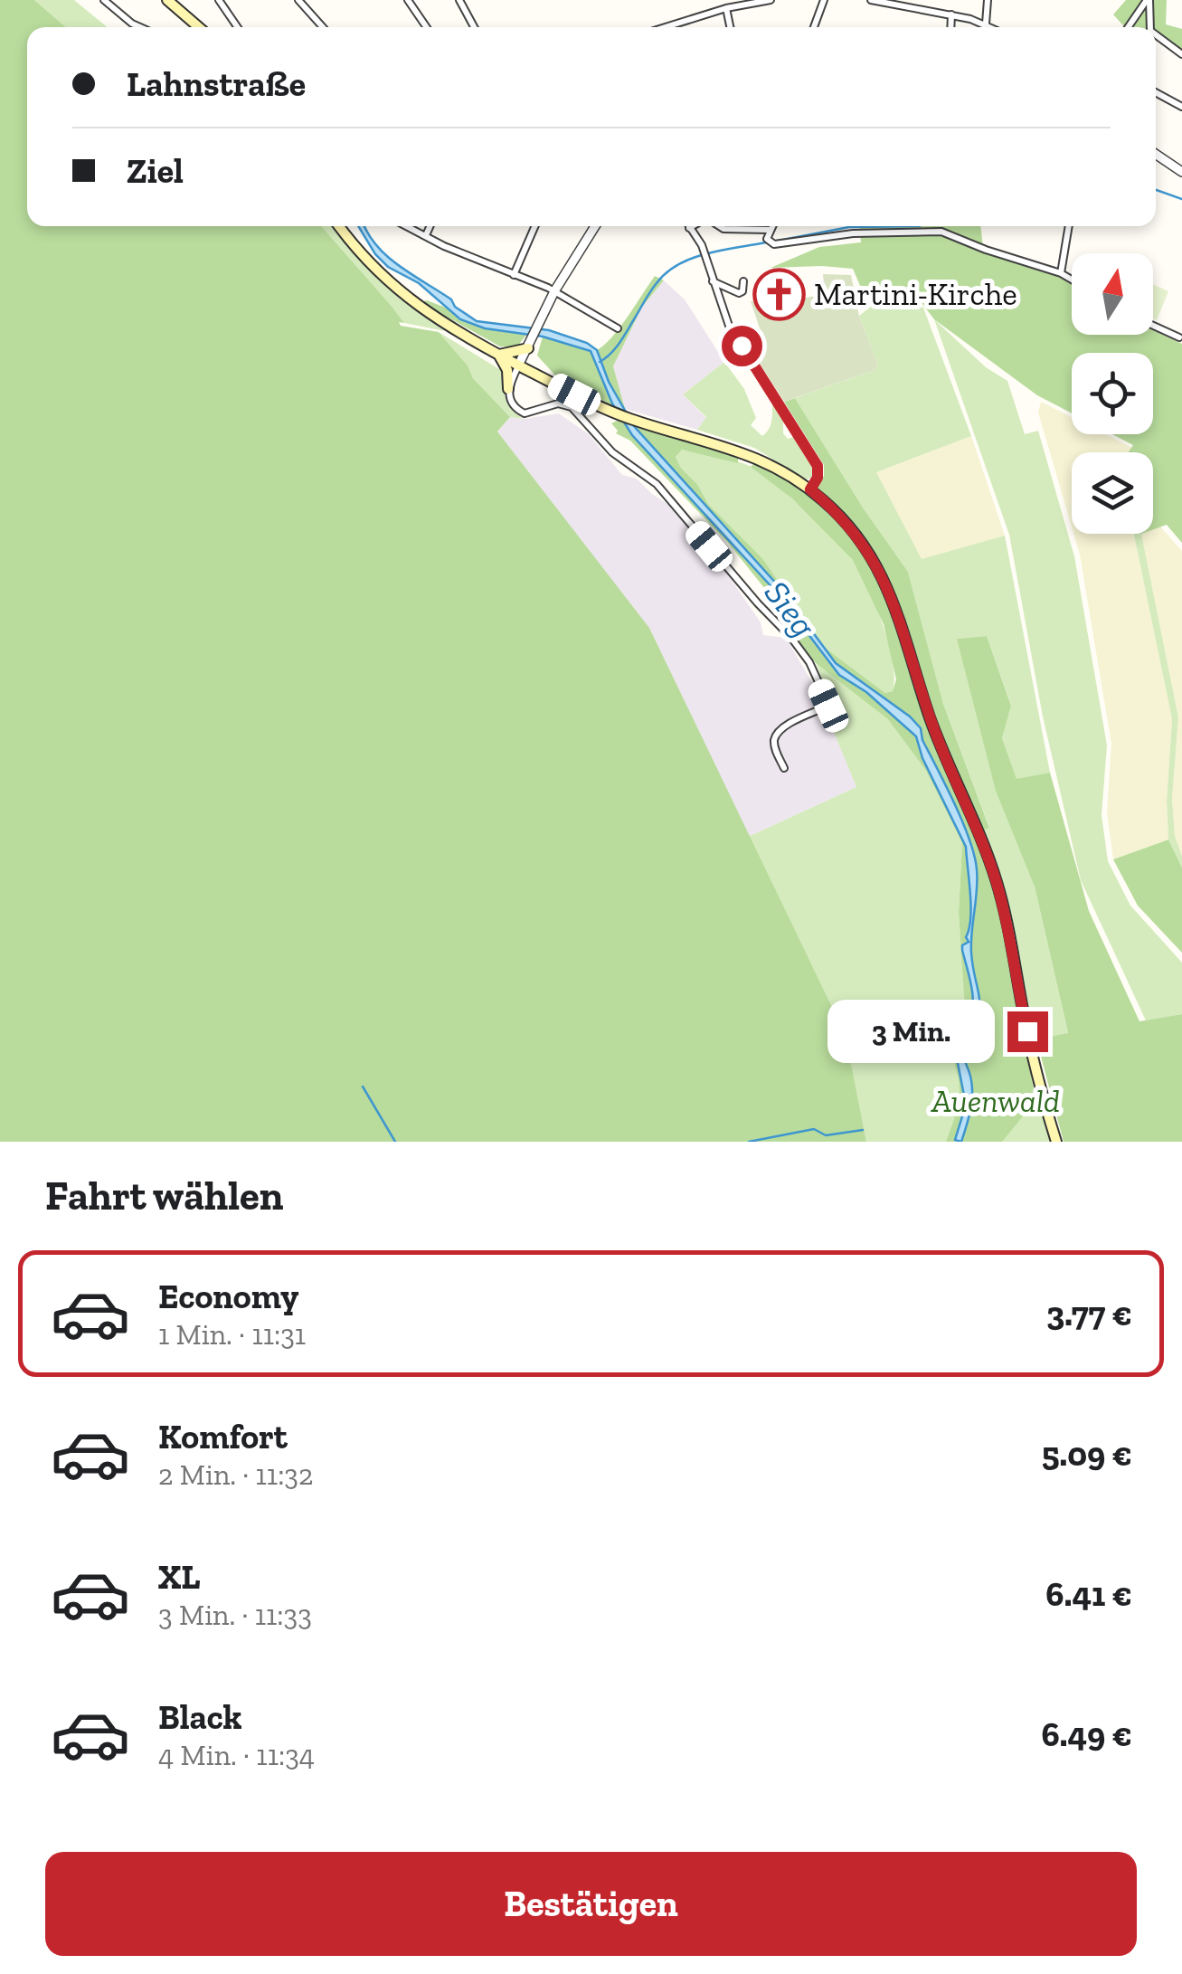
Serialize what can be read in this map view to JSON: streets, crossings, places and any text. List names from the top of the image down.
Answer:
{
  "water": ["Sieg"],
  "parks": ["Auenwald"],
  "places": {
    "church": ["Martini-Kirche"]
  },
  "north": "top",
  "page": {
    "banner": ["Lahnstraße", "Ziel"],
    "bubble": "3 Min.",
    "heading": "Fahrt wählen",
    "list": [
      {
        "name": "Economy",
        "note": "1 Min. · 11:31",
        "value": "3.77 €"
      },
      {
        "name": "Komfort",
        "note": "2 Min. · 11:32",
        "value": "5.09 €"
      },
      {
        "name": "XL",
        "note": "3 Min. · 11:33",
        "value": "6.41 €"
      },
      {
        "name": "Black",
        "note": "4 Min. · 11:34",
        "value": "6.49 €"
      }
    ],
    "buttons": "Bestätigen"
  }
}
